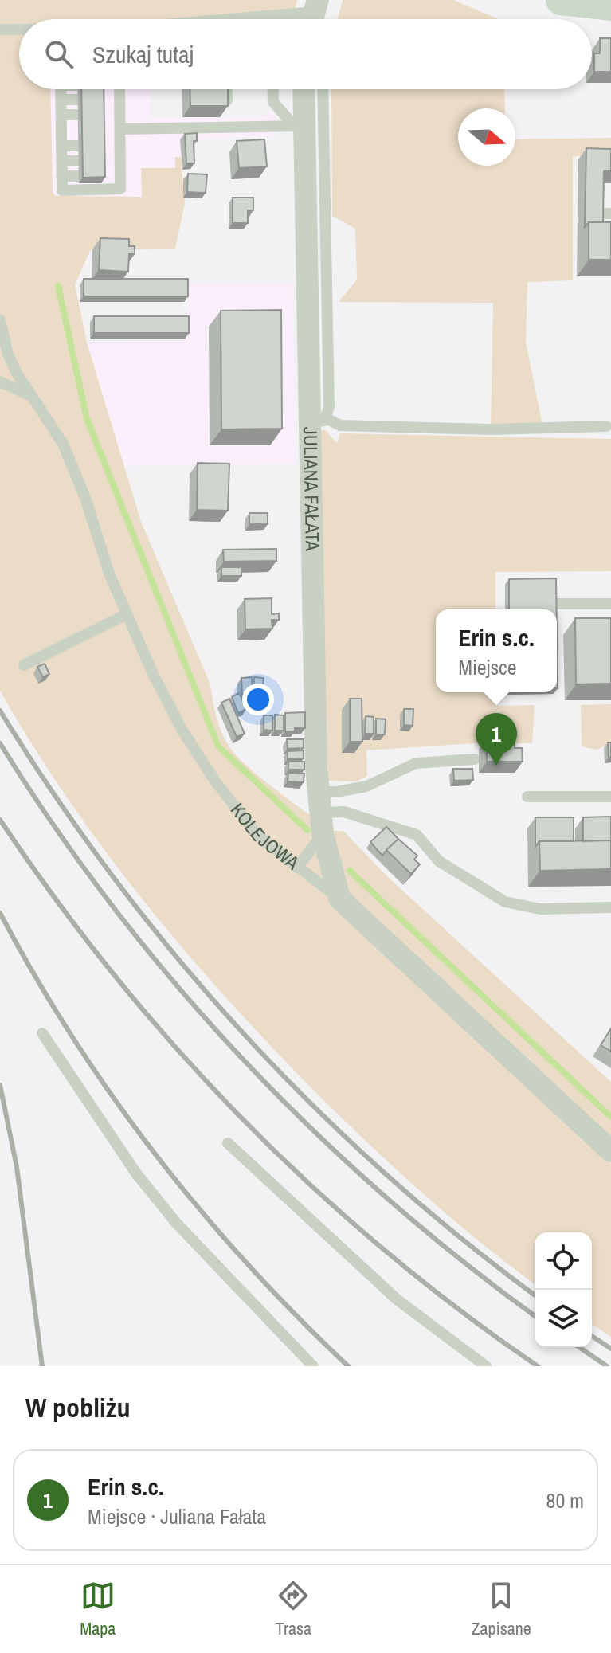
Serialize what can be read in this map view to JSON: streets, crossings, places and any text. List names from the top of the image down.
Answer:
{
  "streets": {
    "street": ["JULIANA FAŁATA", "KOLEJOWA"]
  },
  "crossings": [
    ["JULIANA FAŁATA", "KOLEJOWA"]
  ],
  "north": "right",
  "page": {
    "search": "Szukaj tutaj",
    "popup": ["Erin s.c.", "Miejsce"],
    "pins": "1",
    "heading": "W pobliżu",
    "list": [
      {
        "mark": "1",
        "name": "Erin s.c.",
        "note": "Miejsce · Juliana Fałata",
        "value": "80 m"
      }
    ],
    "nav": ["Mapa", "Trasa", "Zapisane"]
  }
}
